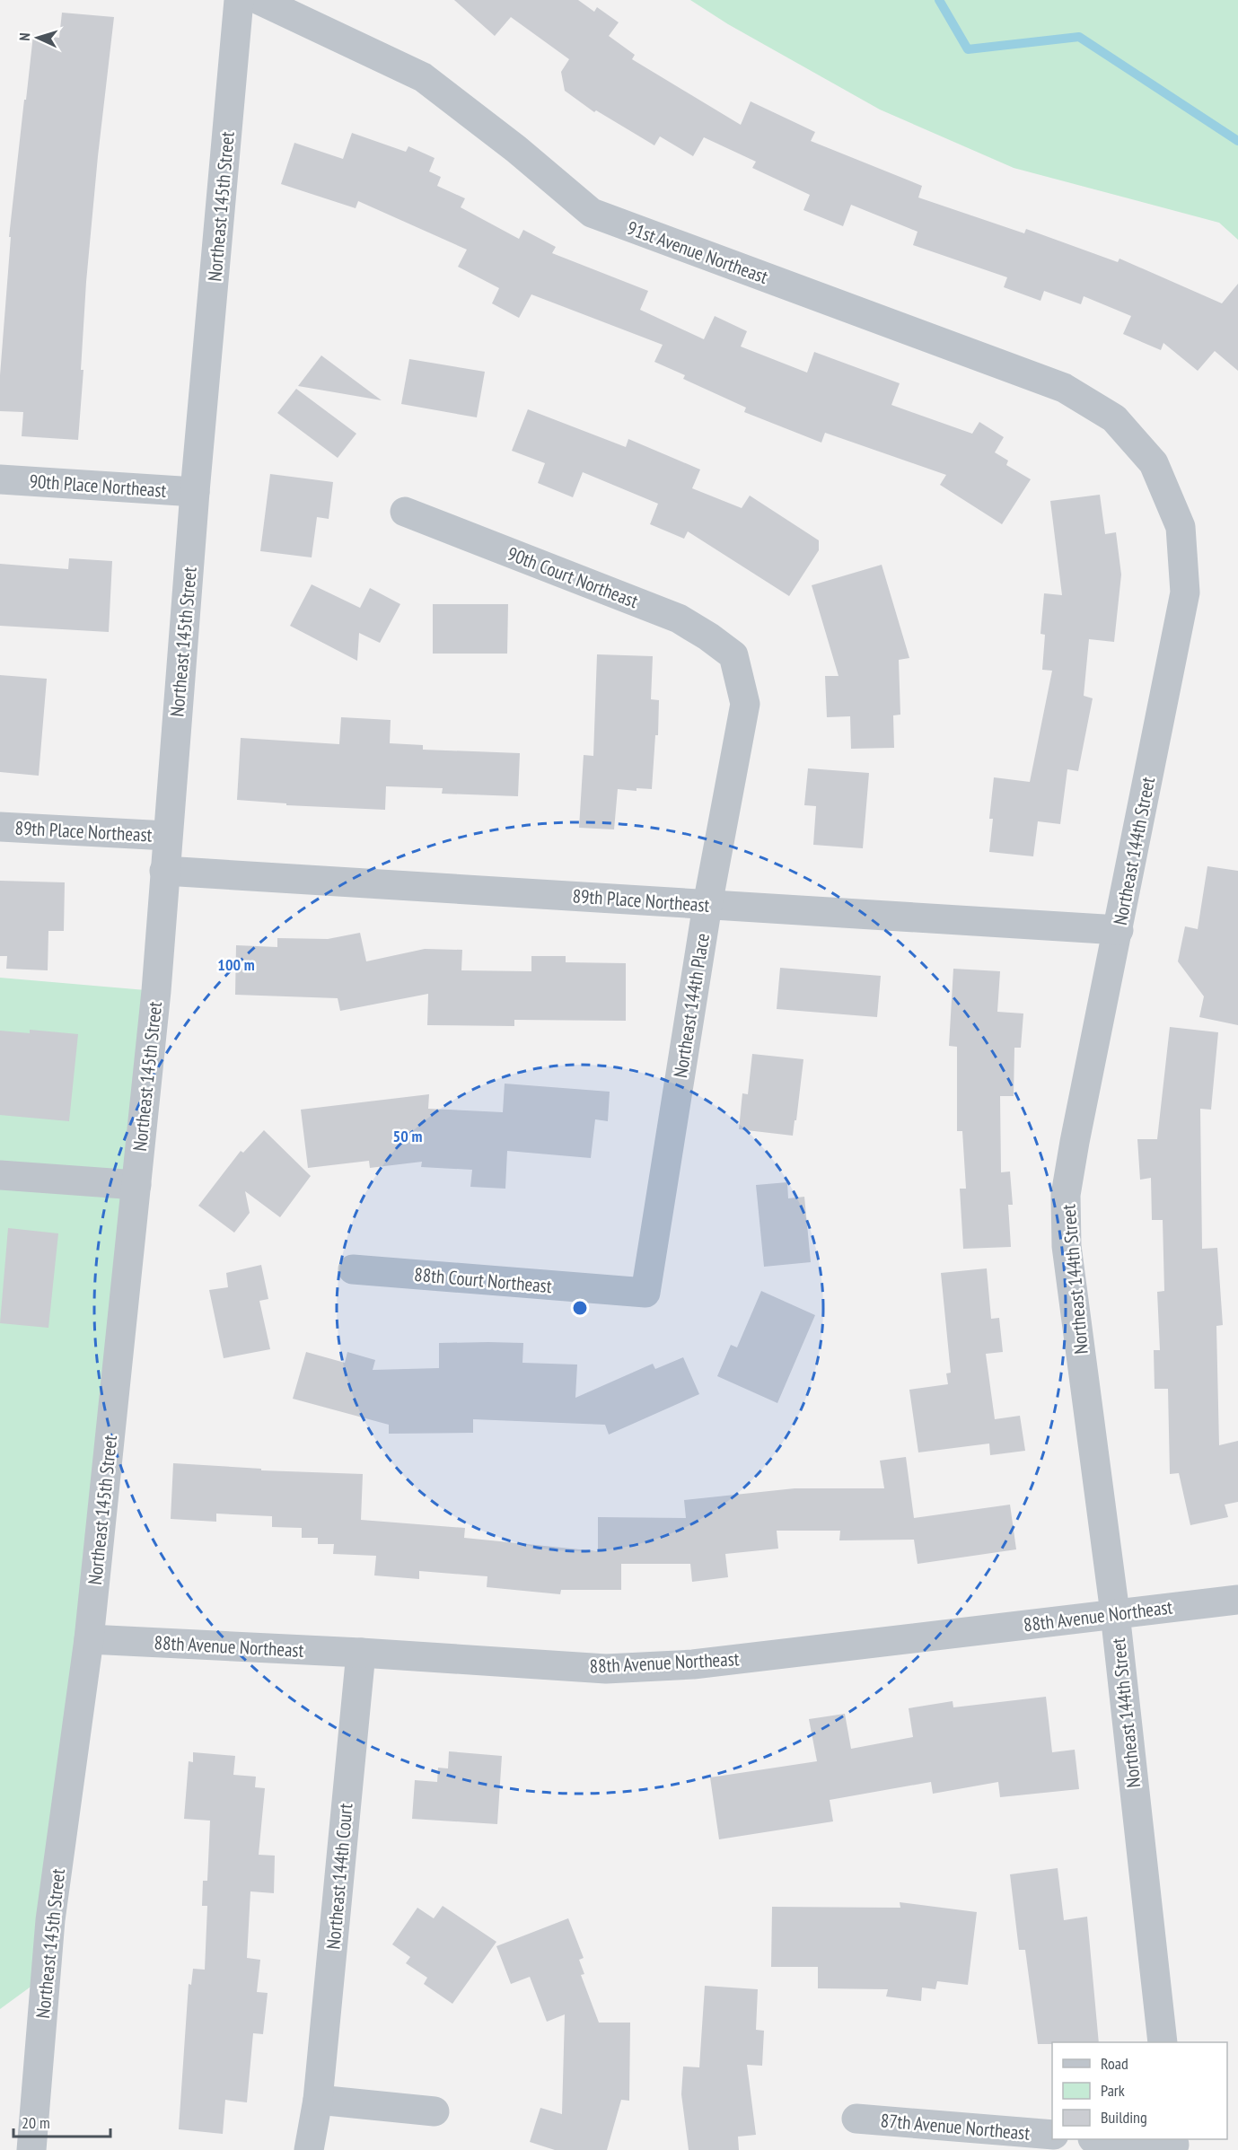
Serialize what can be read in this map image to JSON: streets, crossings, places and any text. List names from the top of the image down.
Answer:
{
  "streets": {
    "street": [
      "Northeast 145th Street",
      "91st Avenue Northeast",
      "90th Place Northeast",
      "90th Court Northeast",
      "89th Place Northeast",
      "Northeast 144th Street",
      "Northeast 144th Place",
      "88th Court Northeast",
      "88th Avenue Northeast",
      "Northeast 144th Court",
      "87th Avenue Northeast"
    ]
  },
  "crossings": [
    ["Northeast 145th Street", "90th Place Northeast"],
    ["Northeast 145th Street", "89th Place Northeast"],
    ["Northeast 145th Street", "88th Avenue Northeast"],
    ["91st Avenue Northeast", "Northeast 144th Street"],
    ["90th Court Northeast", "Northeast 144th Place"],
    ["89th Place Northeast", "Northeast 144th Street"],
    ["89th Place Northeast", "Northeast 144th Place"],
    ["Northeast 144th Street", "88th Avenue Northeast"],
    ["Northeast 144th Place", "88th Court Northeast"],
    ["88th Avenue Northeast", "Northeast 144th Court"]
  ],
  "legend": ["Road", "Park", "Building"],
  "scale_bar": "20 m",
  "north": "left",
  "rings": ["100 m", "50 m"]
}
